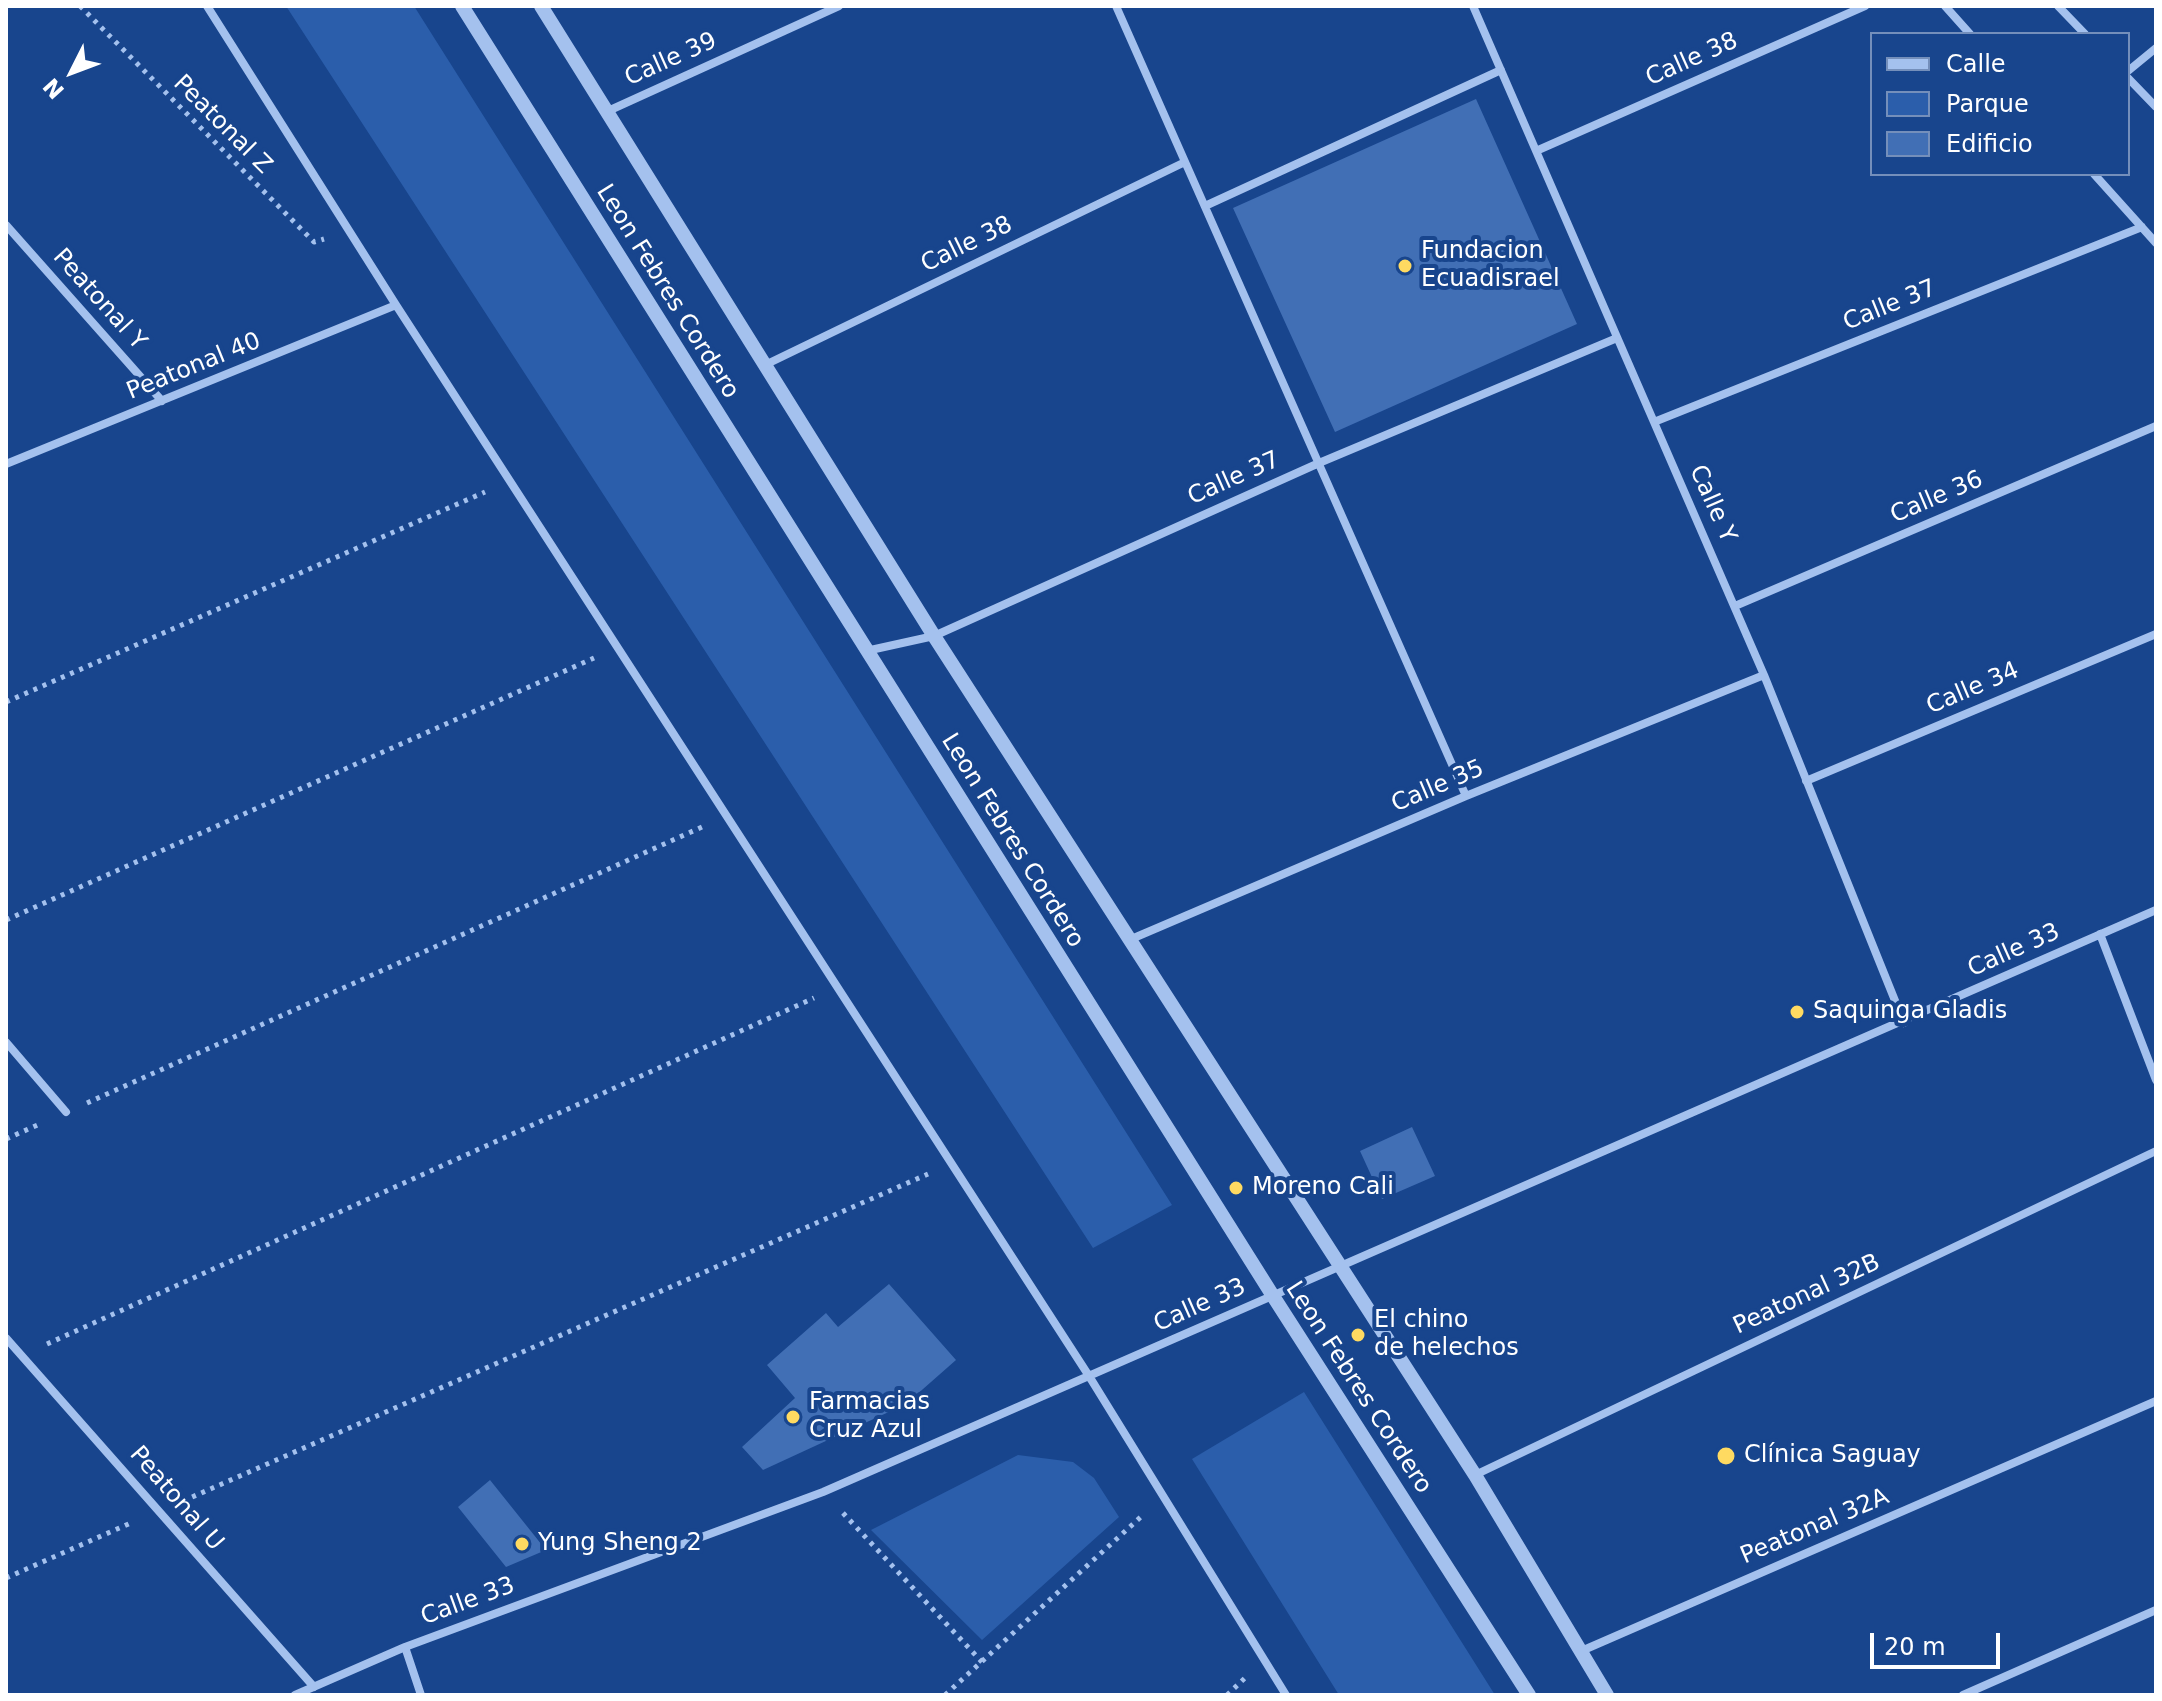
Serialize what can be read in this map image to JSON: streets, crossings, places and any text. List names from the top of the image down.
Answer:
{
  "streets": {
    "street": [
      "Calle 39",
      "Calle 38",
      "Leon Febres Cordero",
      "Peatonal Y",
      "Calle 37",
      "Peatonal 40",
      "Calle 36",
      "Calle Y",
      "Calle 34",
      "Calle 35",
      "Calle 33",
      "Peatonal 32B",
      "Peatonal U",
      "Peatonal 32A"
    ],
    "path": ["Peatonal Z"]
  },
  "crossings": [
    ["Calle 39", "Leon Febres Cordero"],
    ["Calle 38", "Leon Febres Cordero"],
    ["Calle 38", "Calle Y"],
    ["Leon Febres Cordero", "Calle 37"],
    ["Leon Febres Cordero", "Calle 35"],
    ["Leon Febres Cordero", "Calle 33"],
    ["Leon Febres Cordero", "Peatonal 32B"],
    ["Leon Febres Cordero", "Peatonal 32A"],
    ["Peatonal Y", "Peatonal 40"],
    ["Calle 37", "Calle Y"],
    ["Calle 36", "Calle Y"],
    ["Calle Y", "Calle 34"],
    ["Calle Y", "Calle 35"],
    ["Calle Y", "Calle 33"],
    ["Calle 33", "Peatonal U"]
  ],
  "places": [
    "Fundacion Ecuadisrael",
    "Saquinga Gladis",
    "Moreno Cali",
    "El chino de helechos",
    "Farmacias Cruz Azul",
    "Clínica Saguay",
    "Yung Sheng 2"
  ],
  "legend": ["Calle", "Parque", "Edificio"],
  "scale_bar": "20 m",
  "north": "bottom left"
}
